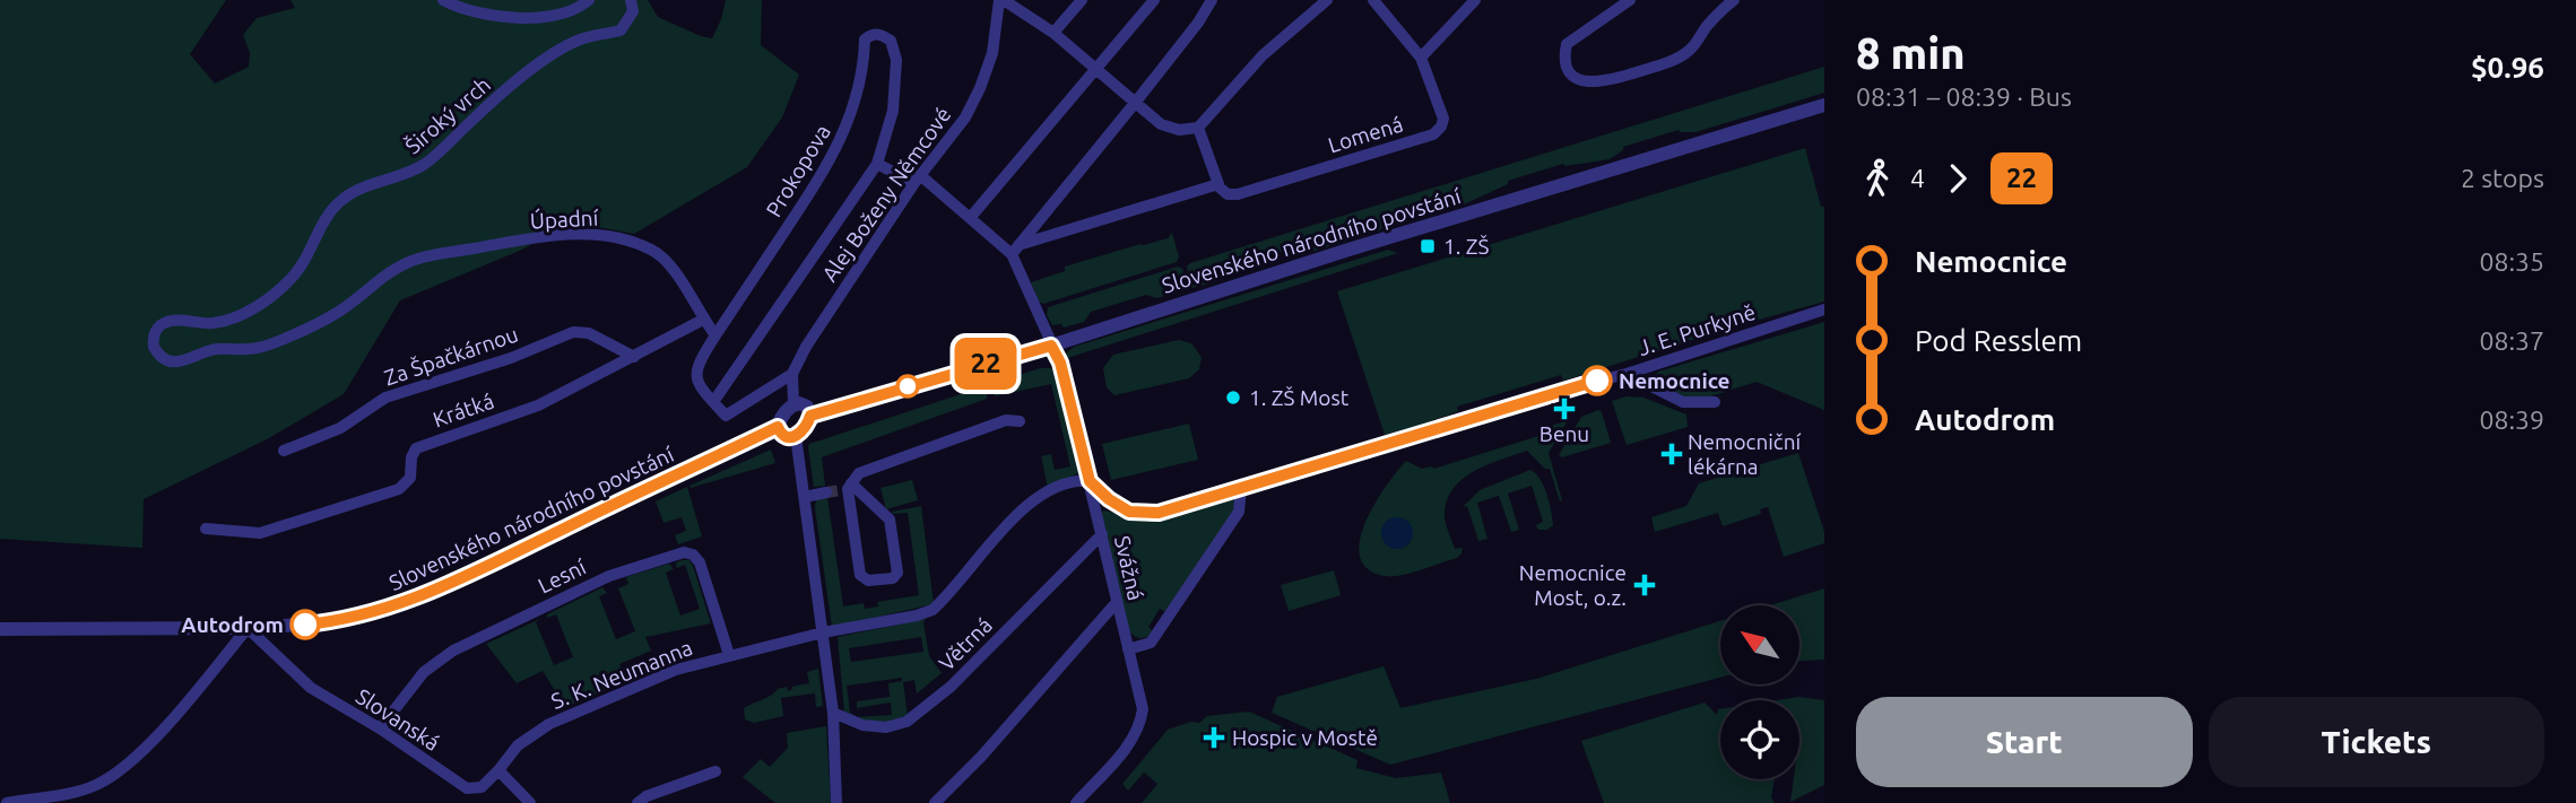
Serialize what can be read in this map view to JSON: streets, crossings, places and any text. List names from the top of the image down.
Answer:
{
  "streets": {
    "street": [
      "Široký vrch",
      "Lomená",
      "Prokopova",
      "Alej Boženy Němcové",
      "Úpadní",
      "Slovenského národního povstání",
      "J. E. Purkyně",
      "Za Špačkárnou",
      "Krátká",
      "Svážná",
      "Lesní",
      "Větrná",
      "S. K. Neumanna",
      "Slovanská"
    ]
  },
  "crossings": [
    ["Široký vrch", "Úpadní"],
    ["Prokopova", "Úpadní"],
    ["Alej Boženy Němcové", "Slovenského národního povstání"],
    ["Úpadní", "Krátká"],
    ["Slovenského národního povstání", "Svážná"],
    ["Slovenského národního povstání", "Slovanská"],
    ["J. E. Purkyně", "Svážná"],
    ["J. E. Purkyně", "S. K. Neumanna"],
    ["Za Špačkárnou", "Krátká"],
    ["Svážná", "Větrná"],
    ["Svážná", "S. K. Neumanna"],
    ["Lesní", "S. K. Neumanna"],
    ["Lesní", "Slovanská"],
    ["S. K. Neumanna", "Slovanská"]
  ],
  "places": {
    "transit": ["1. ZŠ"],
    "other": ["Nemocnice", "1. ZŠ Most", "Autodrom"],
    "health": [
      "Benu",
      "Nemocniční lékárna",
      "Nemocnice Most, o.z.",
      "Hospic v Mostě"
    ]
  },
  "lines": ["bus line 22"],
  "north": "top left",
  "page": {
    "on_map": "22",
    "heading": ["8 min", "08:31 – 08:39 · Bus", "$0.96"],
    "legs": ["4", "22", "2 stops"],
    "list": [
      {
        "name": "Nemocnice",
        "value": "08:35"
      },
      {
        "name": "Pod Resslem",
        "value": "08:37"
      },
      {
        "name": "Autodrom",
        "value": "08:39"
      }
    ],
    "buttons": ["Start", "Tickets"]
  }
}
